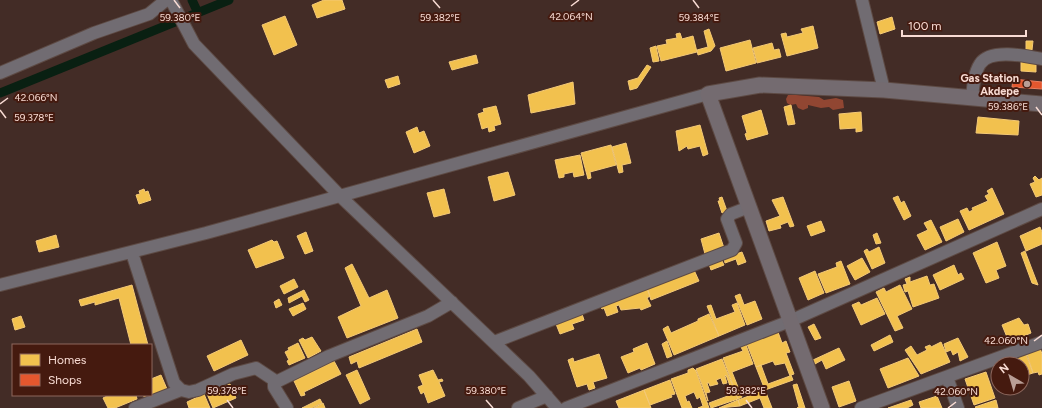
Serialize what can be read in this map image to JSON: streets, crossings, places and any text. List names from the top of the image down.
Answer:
{
  "places": ["Gas Station Akdepe"],
  "legend": ["Homes", "Shops"],
  "scale_bar": "100 m",
  "north": "top left",
  "coordinates": [
    "42.064°N",
    "59.380°E",
    "59.382°E",
    "59.384°E",
    "42.066°N",
    "59.386°E",
    "59.378°E",
    "42.060°N"
  ]
}
